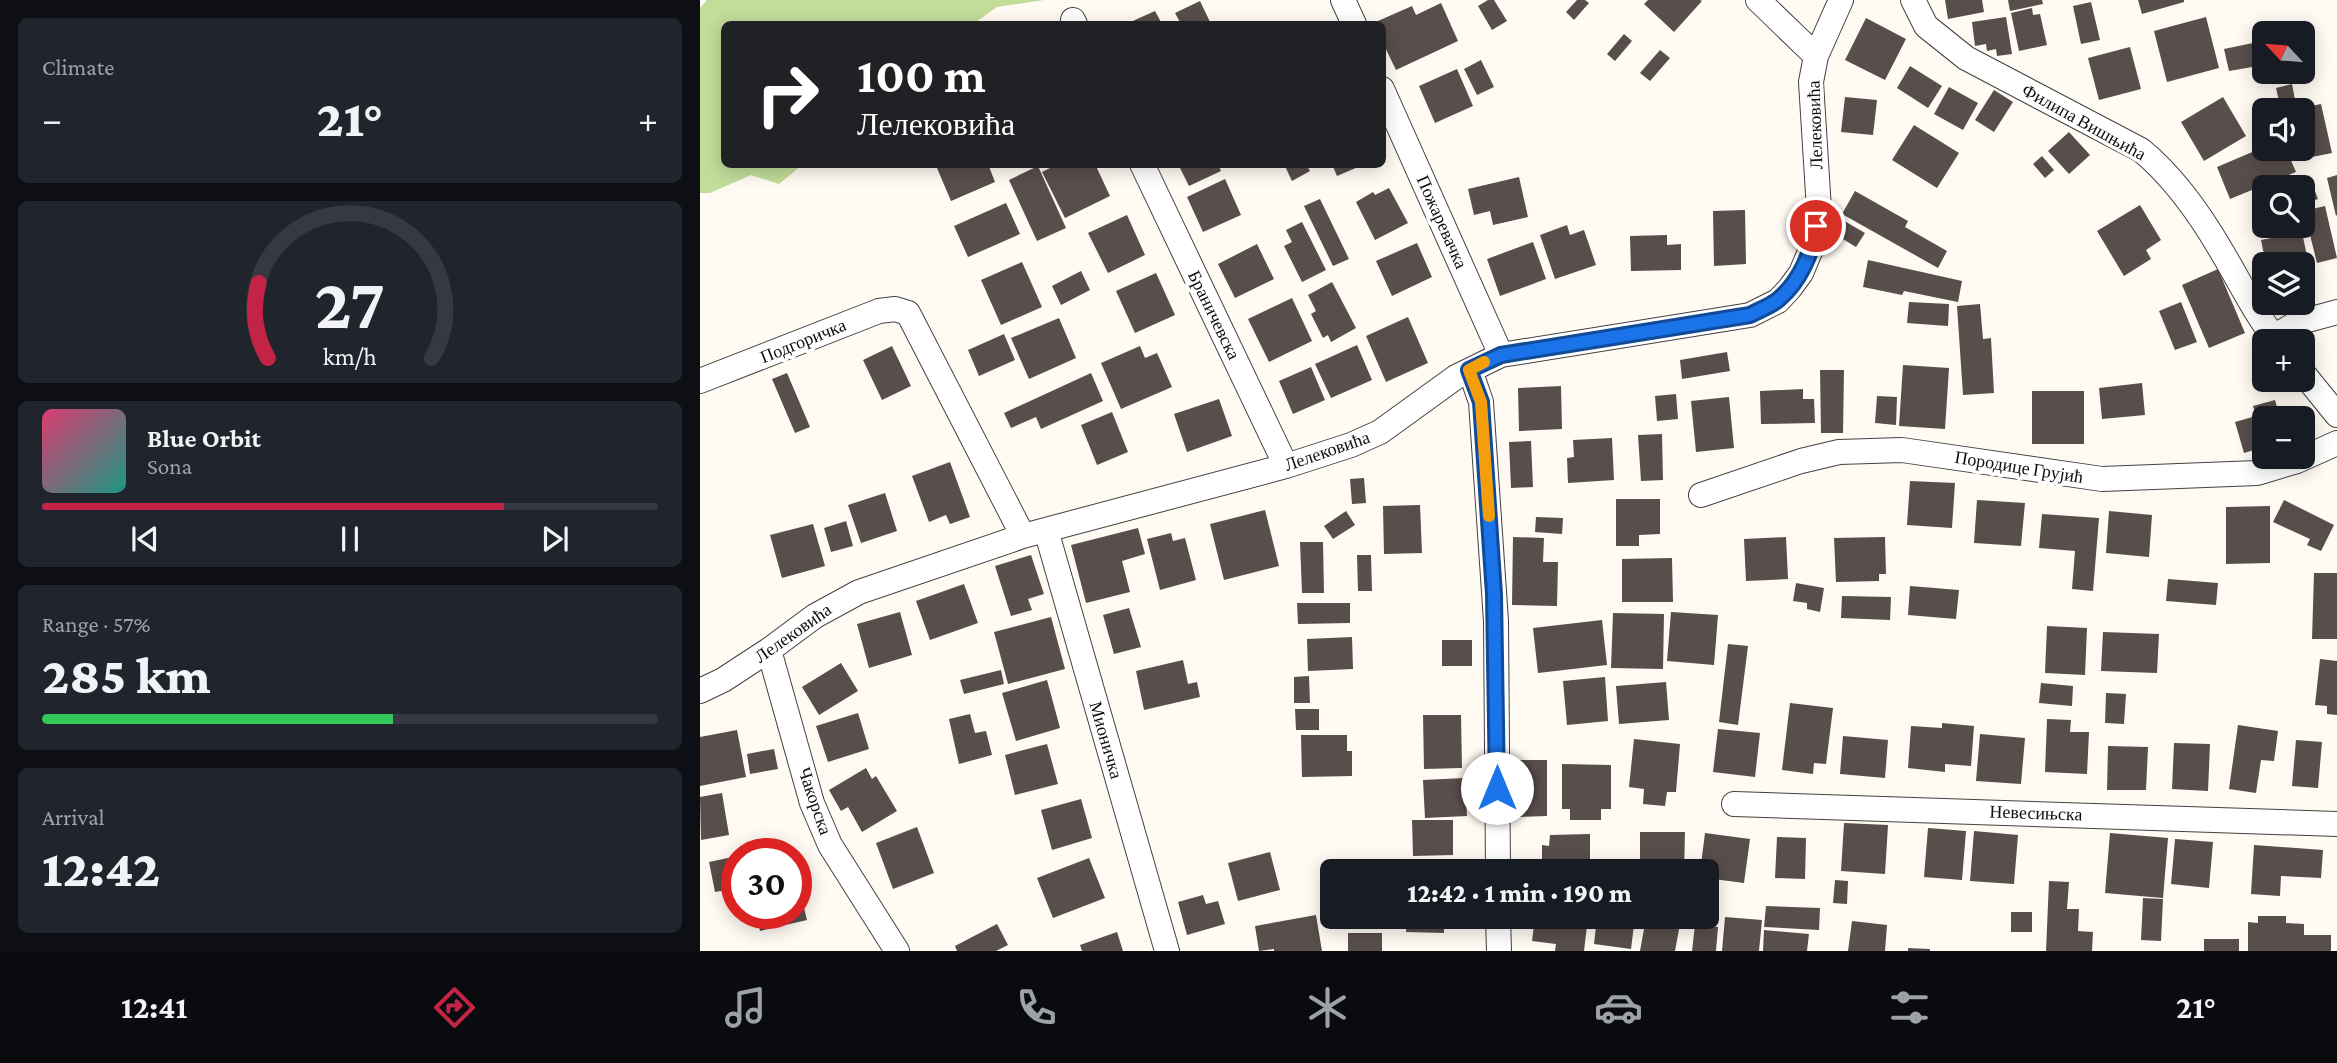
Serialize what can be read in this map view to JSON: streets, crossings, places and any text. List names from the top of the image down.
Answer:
{
  "streets": {
    "street": [
      "Филипа Вишњића",
      "Лелековића",
      "Пожаревачка",
      "Браничевска",
      "Подгоричка",
      "Породице Грујић",
      "Мионичка",
      "Чакорска",
      "Невесињска"
    ]
  },
  "crossings": [
    ["Лелековића", "Пожаревачка"],
    ["Лелековића", "Браничевска"],
    ["Лелековића", "Мионичка"],
    ["Лелековића", "Чакорска"],
    ["Подгоричка", "Мионичка"]
  ],
  "north": "top left",
  "page": {
    "tile": [
      "Climate",
      ["Range · 57%", "285 km"],
      ["Arrival", "12:42"]
    ],
    "map_buttons": ["+", "−"],
    "turn": ["100 m", "Лелековића"],
    "heat": ["−", "21°", "+"],
    "song": ["Blue Orbit", "Sona"],
    "limit": "30",
    "trip": "12:42 · 1 min · 190 m",
    "tabs": ["12:41", "21°"],
    "gauge": ["27", "km/h"]
  }
}
